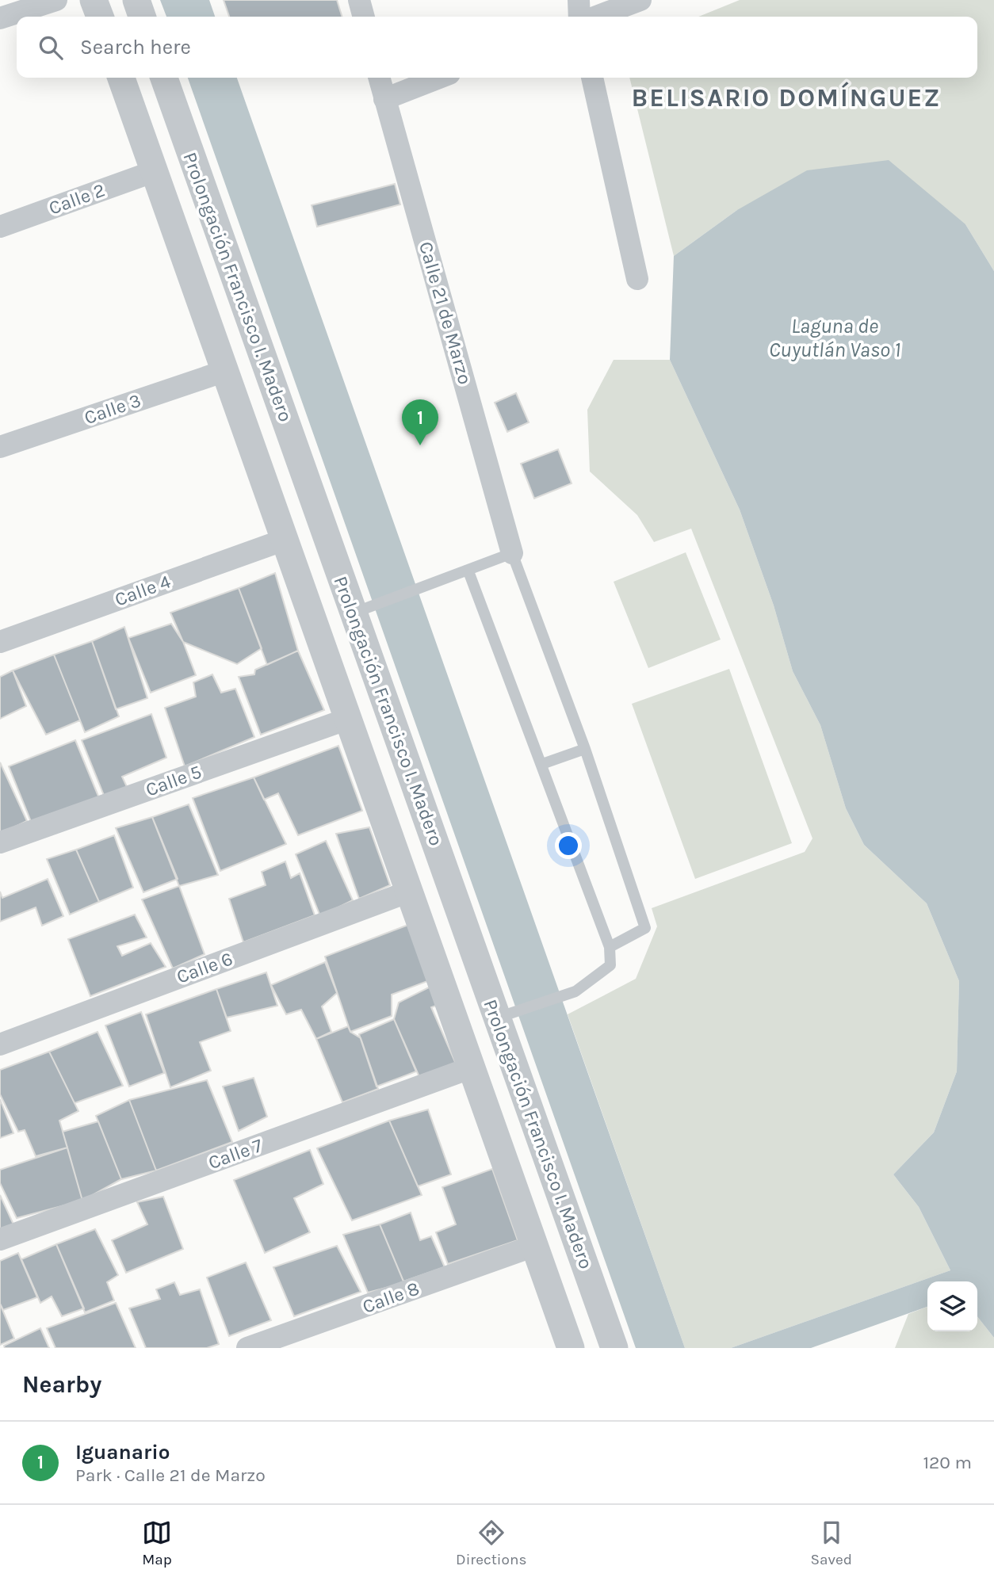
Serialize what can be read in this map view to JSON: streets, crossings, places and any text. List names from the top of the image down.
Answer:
{
  "streets": {
    "street": [
      "Calle 2",
      "Prolongación Francisco I. Madero",
      "Calle 21 de Marzo",
      "Calle 3",
      "Calle 4",
      "Calle 5",
      "Calle 6",
      "Calle 7",
      "Calle 8"
    ]
  },
  "crossings": [
    ["Calle 2", "Prolongación Francisco I. Madero"],
    ["Prolongación Francisco I. Madero", "Calle 3"],
    ["Prolongación Francisco I. Madero", "Calle 4"],
    ["Prolongación Francisco I. Madero", "Calle 5"],
    ["Prolongación Francisco I. Madero", "Calle 6"],
    ["Prolongación Francisco I. Madero", "Calle 7"],
    ["Prolongación Francisco I. Madero", "Calle 8"]
  ],
  "districts": ["BELISARIO DOMÍNGUEZ"],
  "water": ["Laguna de Cuyutlán Vaso 1"],
  "page": {
    "search": "Search here",
    "pins": "1",
    "heading": "Nearby",
    "list": [
      {
        "mark": "1",
        "name": "Iguanario",
        "note": "Park · Calle 21 de Marzo",
        "value": "120 m"
      }
    ],
    "nav": ["Map", "Directions", "Saved"]
  }
}
